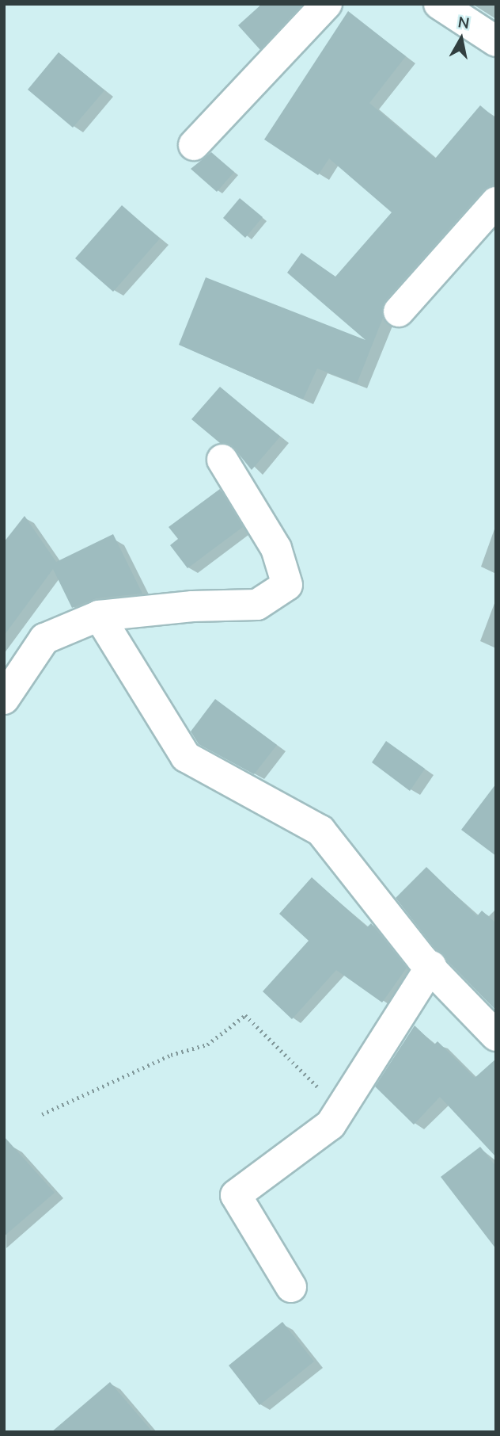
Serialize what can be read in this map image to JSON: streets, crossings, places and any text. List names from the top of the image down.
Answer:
{
  "north": "top"
}
